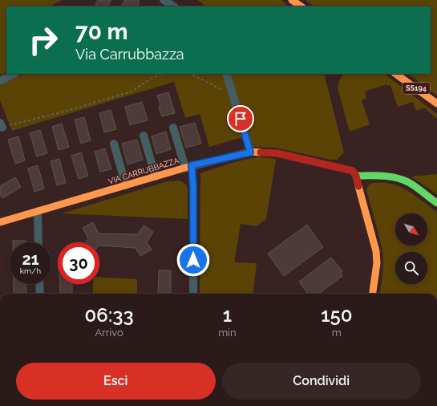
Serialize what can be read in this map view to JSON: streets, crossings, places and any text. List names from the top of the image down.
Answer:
{
  "streets": {
    "street": ["SS194", "VIA CARRUBBAZZA"]
  },
  "north": "bottom right",
  "page": {
    "turn": ["70 m", "Via Carrubbazza"],
    "speed": "21 km/h",
    "limit": "30",
    "eta": [
      "06:33",
      "Arrivo",
      "1",
      "min",
      "150",
      "m"
    ],
    "buttons": ["Esci", "Condividi"]
  }
}
